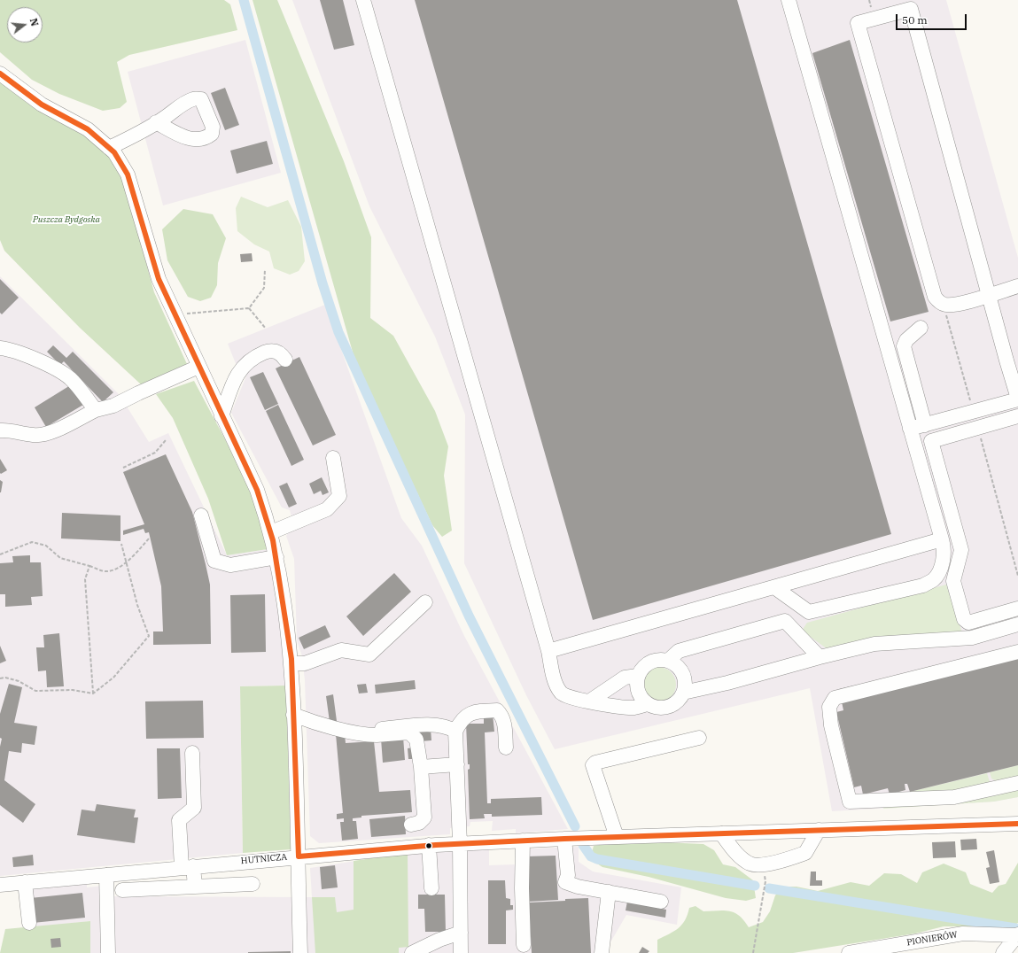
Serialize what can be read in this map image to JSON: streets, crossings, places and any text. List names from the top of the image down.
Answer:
{
  "streets": {
    "street": ["HUTNICZA", "PIONIERÓW"]
  },
  "parks": ["Puszcza Bydgoska"],
  "scale_bar": "50 m",
  "north": "right"
}
